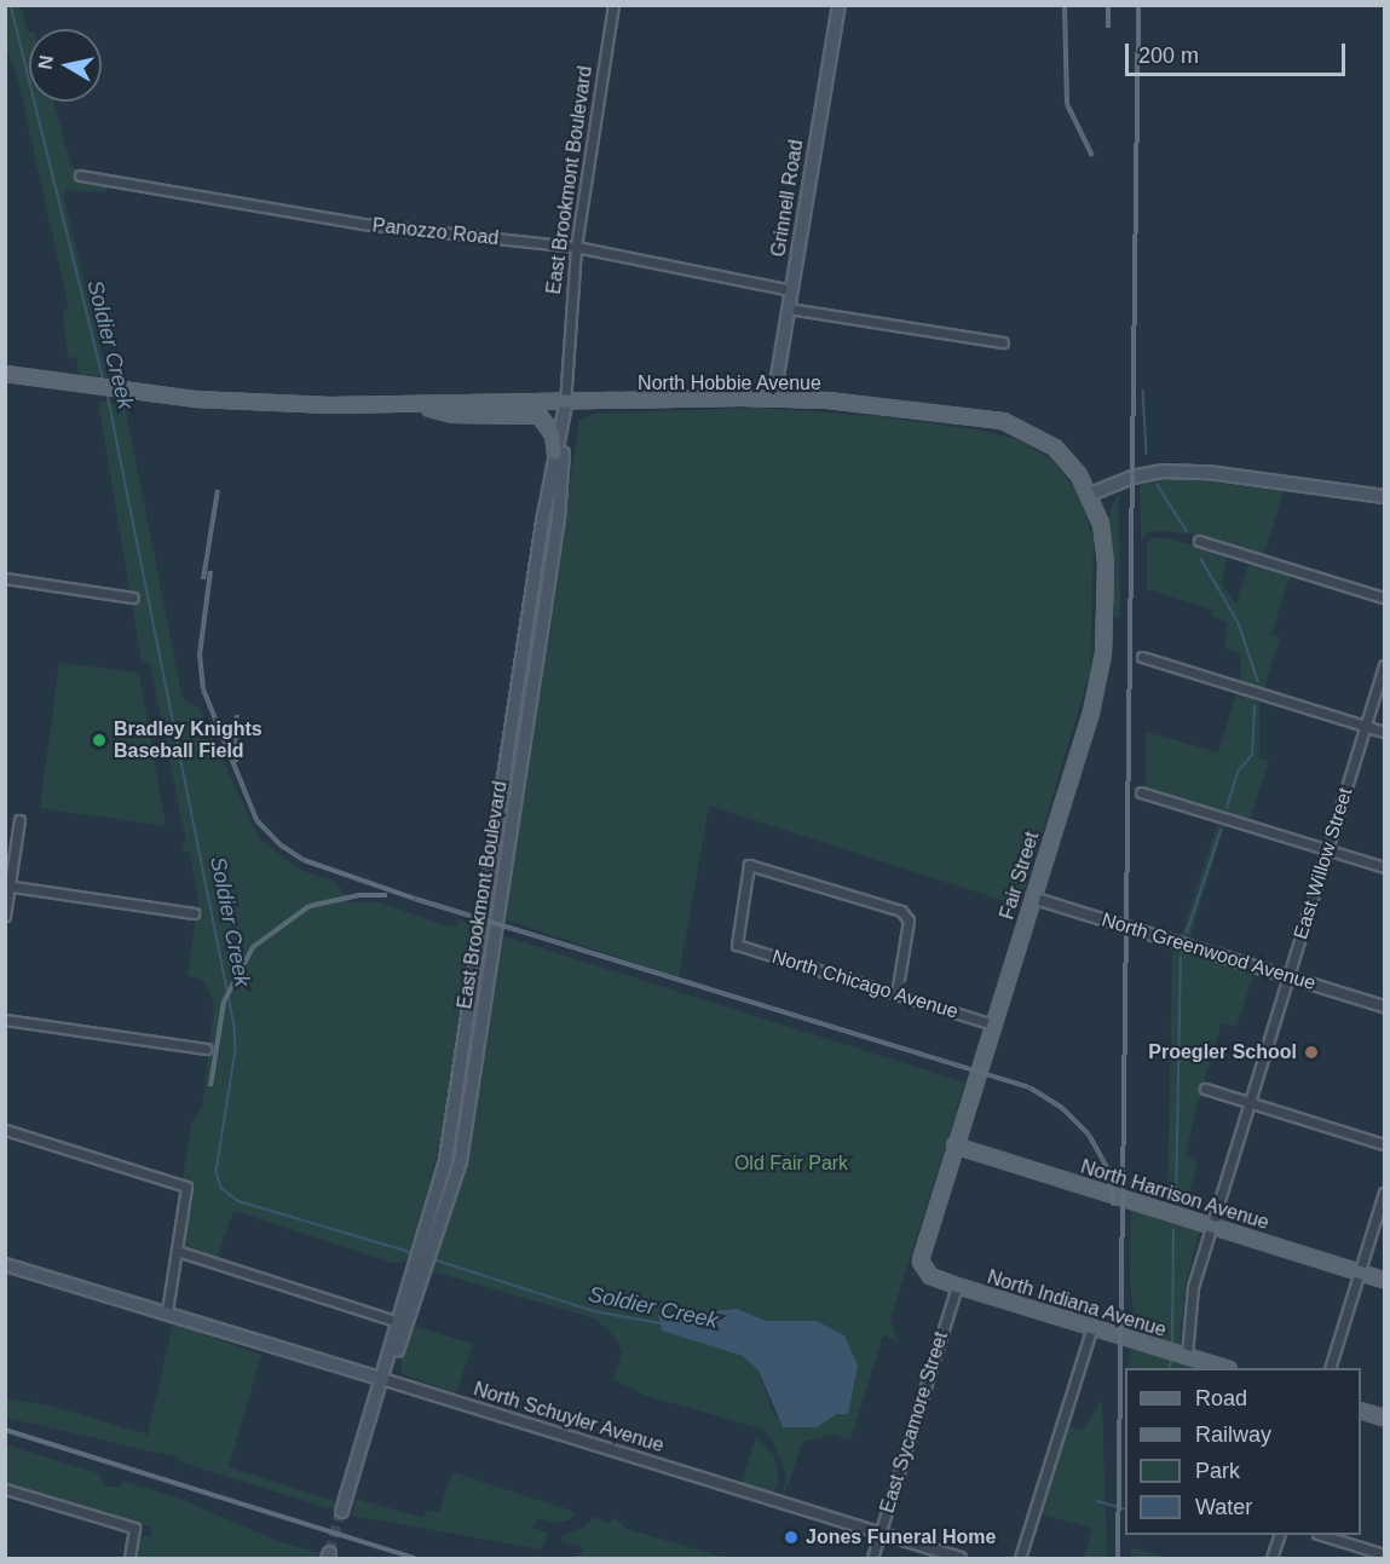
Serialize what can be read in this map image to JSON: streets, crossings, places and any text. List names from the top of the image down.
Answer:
{
  "streets": {
    "main road": [
      "East Brookmont Boulevard",
      "Grinnell Road",
      "North Hobbie Avenue",
      "Fair Street",
      "North Harrison Avenue",
      "North Indiana Avenue",
      "North Schuyler Avenue"
    ],
    "street": [
      "Panozzo Road",
      "East Willow Street",
      "North Greenwood Avenue",
      "North Chicago Avenue",
      "East Sycamore Street"
    ]
  },
  "crossings": [
    ["East Brookmont Boulevard", "Panozzo Road"],
    ["East Brookmont Boulevard", "North Hobbie Avenue"],
    ["East Brookmont Boulevard", "North Schuyler Avenue"],
    ["Grinnell Road", "Panozzo Road"],
    ["Grinnell Road", "North Hobbie Avenue"],
    ["North Hobbie Avenue", "Fair Street"],
    ["East Willow Street", "North Greenwood Avenue"],
    ["East Willow Street", "North Harrison Avenue"],
    ["East Willow Street", "North Indiana Avenue"],
    ["Fair Street", "North Greenwood Avenue"],
    ["Fair Street", "North Chicago Avenue"],
    ["Fair Street", "North Harrison Avenue"],
    ["Fair Street", "North Indiana Avenue"],
    ["North Indiana Avenue", "East Sycamore Street"],
    ["North Schuyler Avenue", "East Sycamore Street"]
  ],
  "water": ["Soldier Creek"],
  "parks": ["Old Fair Park"],
  "places": ["Bradley Knights Baseball Field", "Proegler School", "Jones Funeral Home"],
  "legend": [
    "Road",
    "Railway",
    "Park",
    "Water"
  ],
  "scale_bar": "200 m",
  "north": "left"
}
